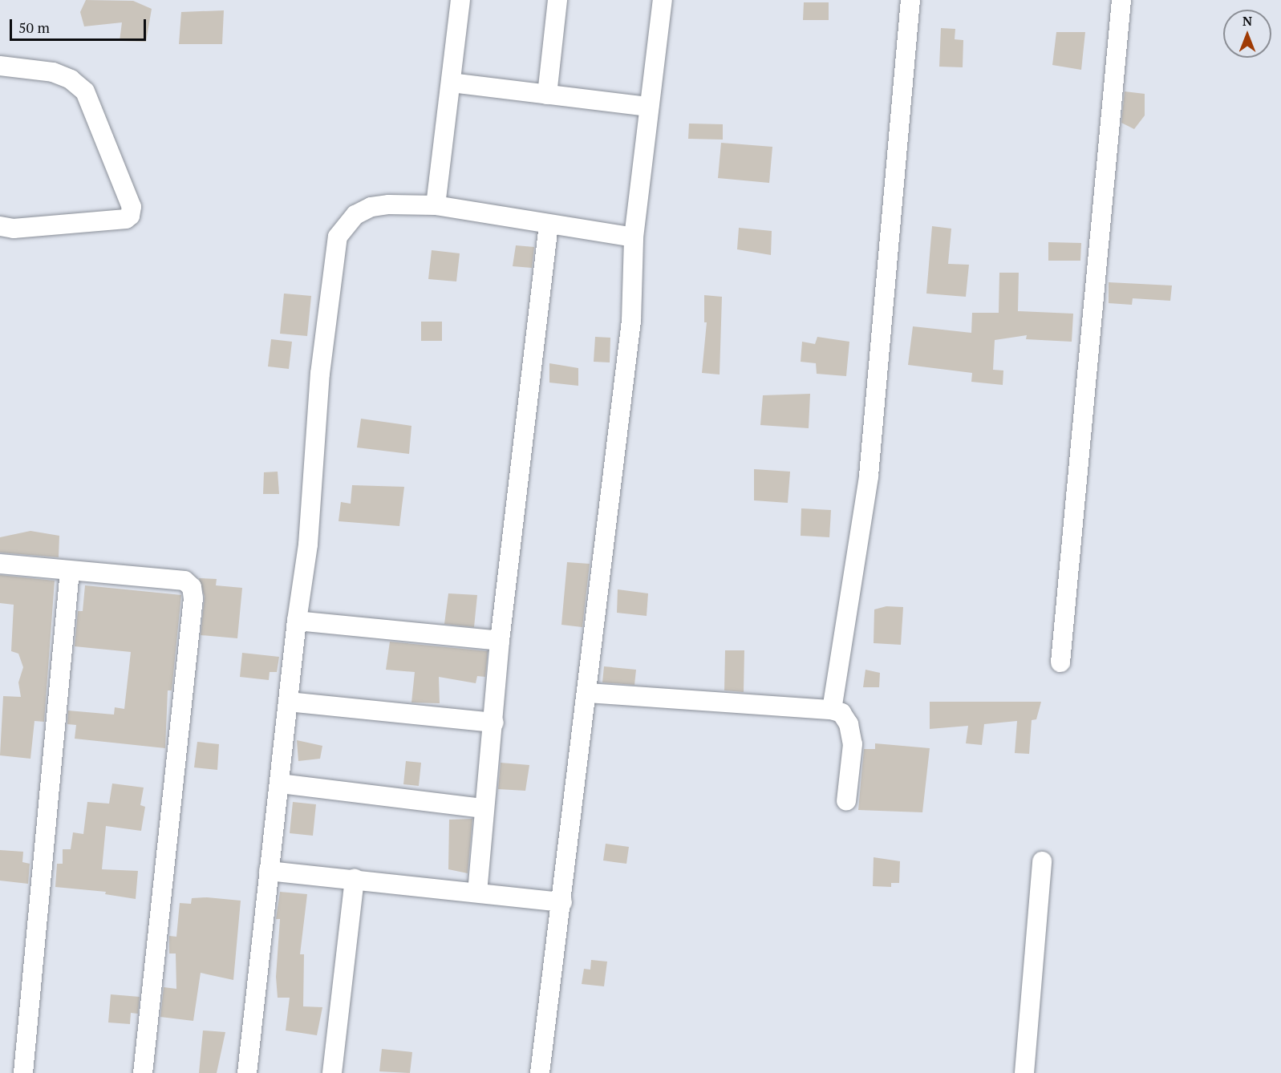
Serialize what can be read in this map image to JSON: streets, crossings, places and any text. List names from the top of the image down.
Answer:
{
  "scale_bar": "50 m",
  "north": "top"
}
